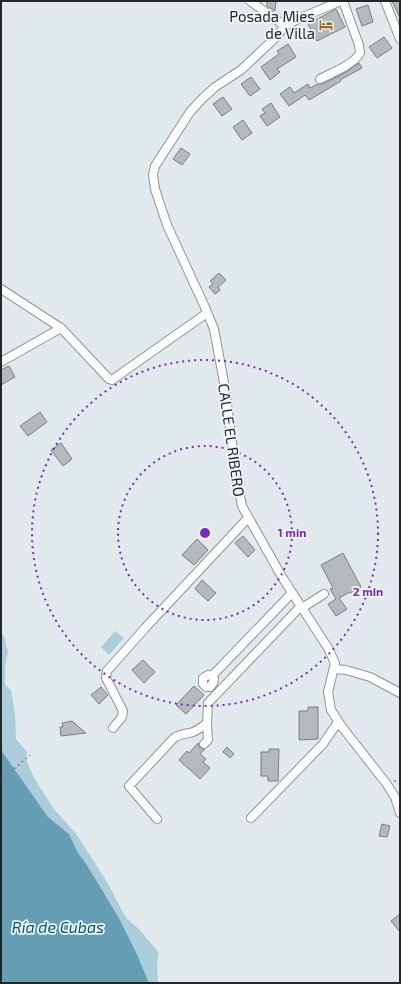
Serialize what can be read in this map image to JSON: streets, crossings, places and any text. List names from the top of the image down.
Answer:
{
  "streets": {
    "street": ["CALLE EL RIBERO"]
  },
  "water": ["Ría de Cubas"],
  "places": {
    "hotel": ["Posada Mies de Villa"]
  },
  "rings": ["1 min", "2 min"]
}
